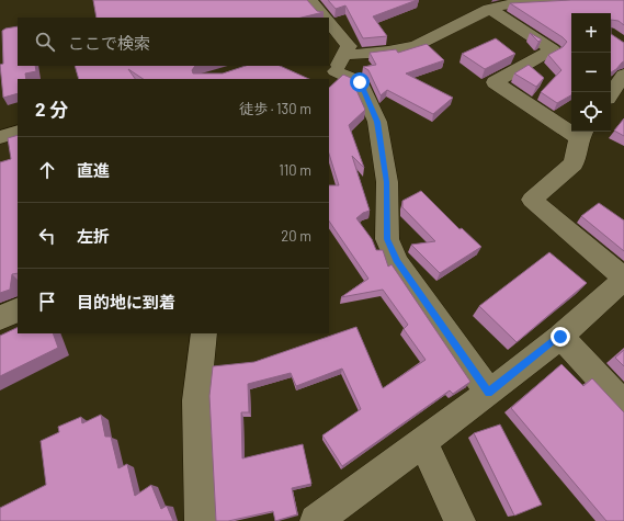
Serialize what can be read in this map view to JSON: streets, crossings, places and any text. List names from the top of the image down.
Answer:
{
  "page": {
    "map_buttons": ["+", "−"],
    "search": "ここで検索",
    "heading": ["2 分", "徒歩 · 130 m"],
    "list": [
      ["直進", "110 m"],
      ["左折", "20 m"],
      "目的地に到着"
    ]
  }
}
